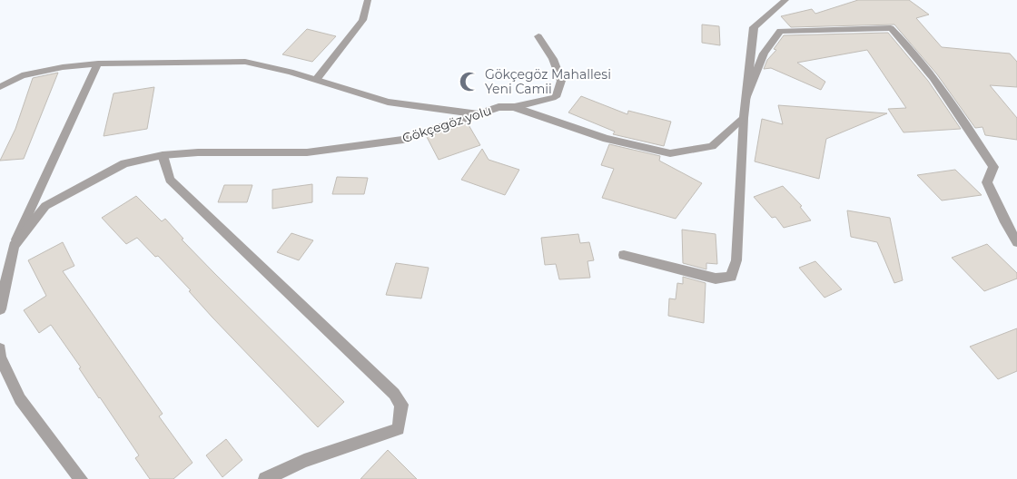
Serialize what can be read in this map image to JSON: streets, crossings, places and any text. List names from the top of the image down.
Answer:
{
  "streets": {
    "street": ["Gökçegöz yolu"]
  },
  "places": {
    "mosque": ["Gökçegöz Mahallesi Yeni Camii"]
  }
}
